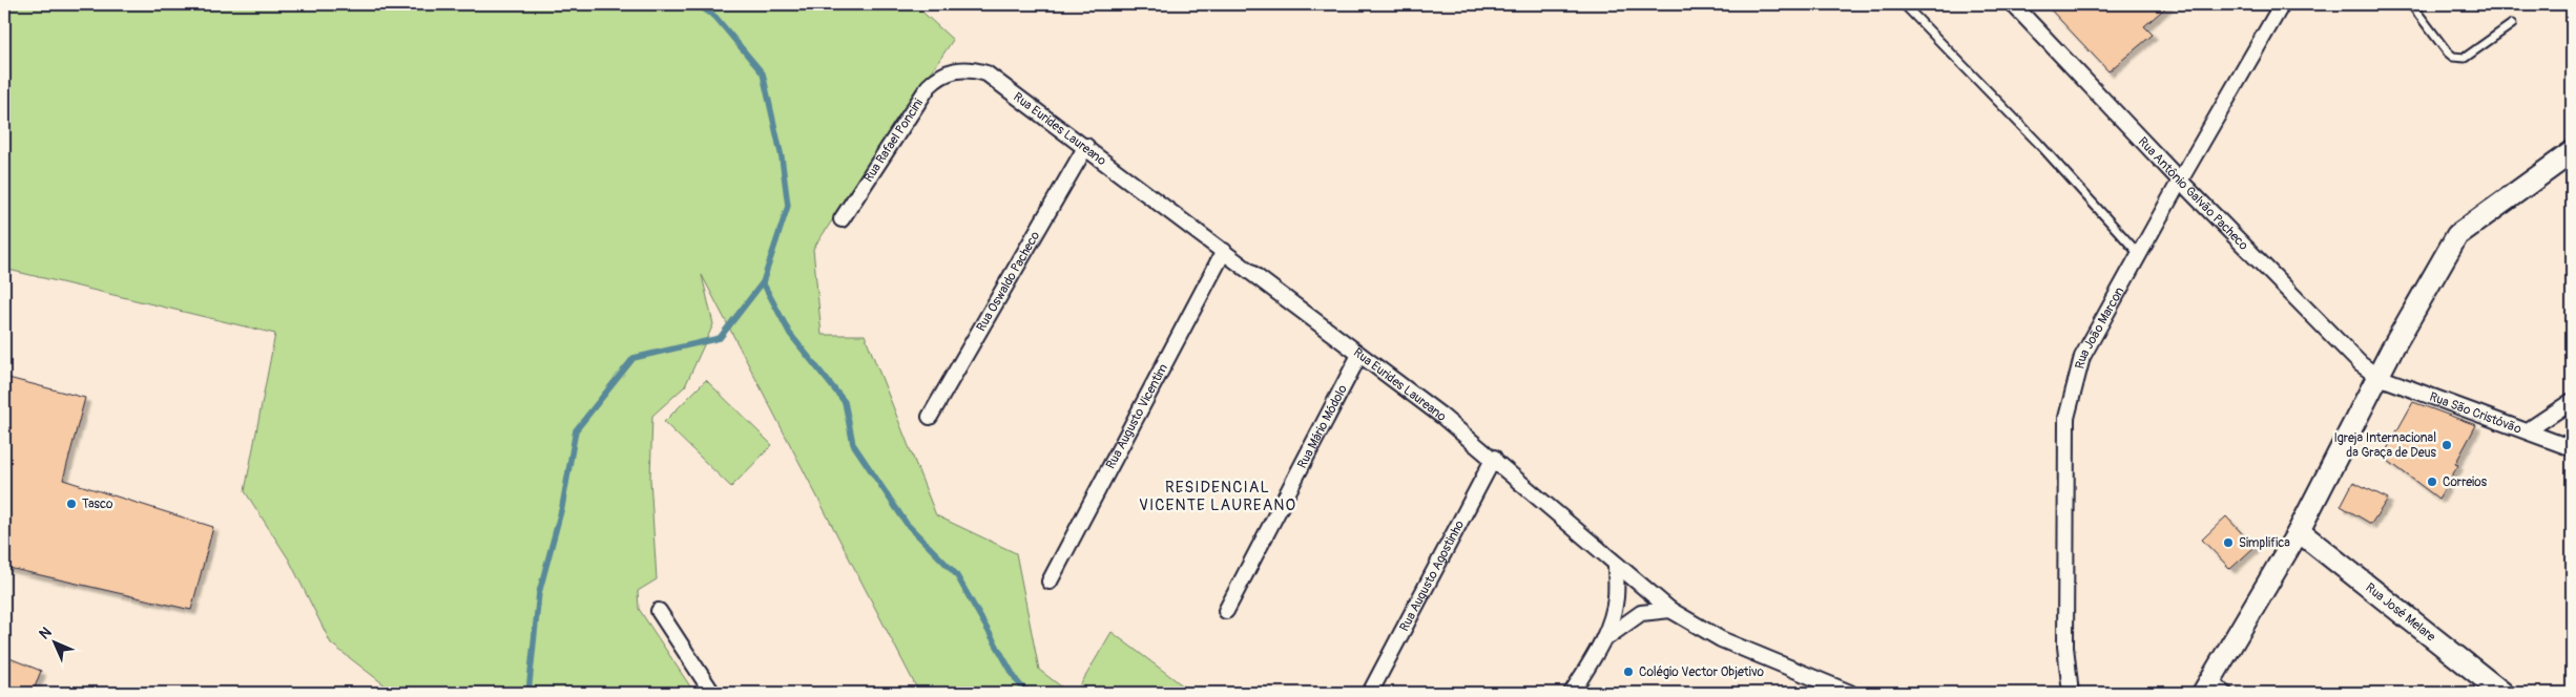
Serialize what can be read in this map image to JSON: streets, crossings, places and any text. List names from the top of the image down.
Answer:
{
  "streets": {
    "main road": ["Rua José Melare"],
    "street": [
      "Rua Eurides Laureano",
      "Rua Rafael Poncini",
      "Rua Antônio Galvão Pacheco",
      "Rua Oswaldo Pacheco",
      "Rua João Marcon",
      "Rua São Cristóvão",
      "Rua Augusto Vicentim",
      "Rua Mário Módolo",
      "Rua Augusto Agostinho"
    ]
  },
  "crossings": [
    ["Rua Eurides Laureano", "Rua Rafael Poncini"],
    ["Rua Eurides Laureano", "Rua Oswaldo Pacheco"],
    ["Rua Eurides Laureano", "Rua Augusto Vicentim"],
    ["Rua Eurides Laureano", "Rua Mário Módolo"],
    ["Rua Eurides Laureano", "Rua Augusto Agostinho"],
    ["Rua Antônio Galvão Pacheco", "Rua João Marcon"],
    ["Rua Antônio Galvão Pacheco", "Rua São Cristóvão"]
  ],
  "districts": ["RESIDENCIAL VICENTE LAUREANO"],
  "places": [
    "Igreja Internacional da Graça de Deus",
    "Correios",
    "Tasco",
    "Simplifica",
    "Colégio Vector Objetivo"
  ],
  "north": "top left"
}
